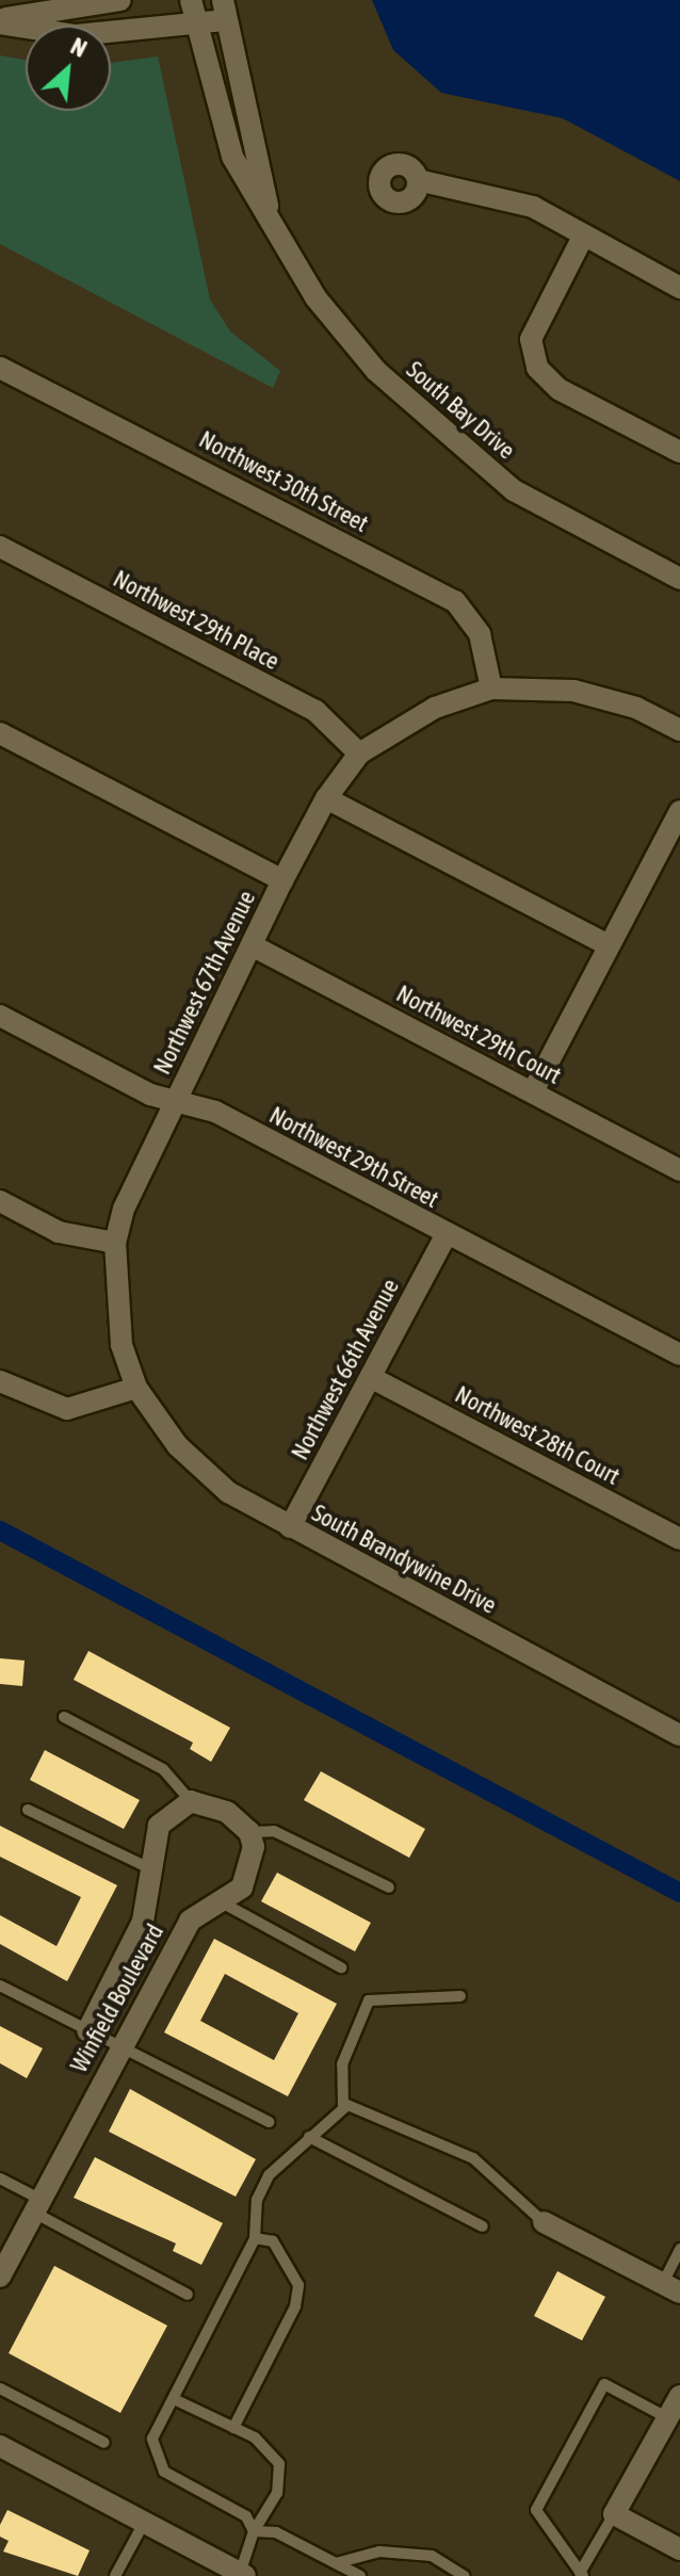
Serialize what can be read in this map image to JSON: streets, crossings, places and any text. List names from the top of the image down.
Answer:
{
  "streets": {
    "street": [
      "South Bay Drive",
      "Northwest 30th Street",
      "Northwest 29th Place",
      "Northwest 67th Avenue",
      "Northwest 29th Court",
      "Northwest 29th Street",
      "Northwest 66th Avenue",
      "Northwest 28th Court",
      "South Brandywine Drive",
      "Winfield Boulevard"
    ]
  },
  "crossings": [
    ["Northwest 30th Street", "Northwest 67th Avenue"],
    ["Northwest 29th Place", "Northwest 67th Avenue"],
    ["Northwest 67th Avenue", "Northwest 29th Court"],
    ["Northwest 67th Avenue", "Northwest 29th Street"],
    ["Northwest 67th Avenue", "South Brandywine Drive"],
    ["Northwest 29th Street", "Northwest 66th Avenue"],
    ["Northwest 66th Avenue", "Northwest 28th Court"],
    ["Northwest 66th Avenue", "South Brandywine Drive"]
  ],
  "north": "top right"
}
